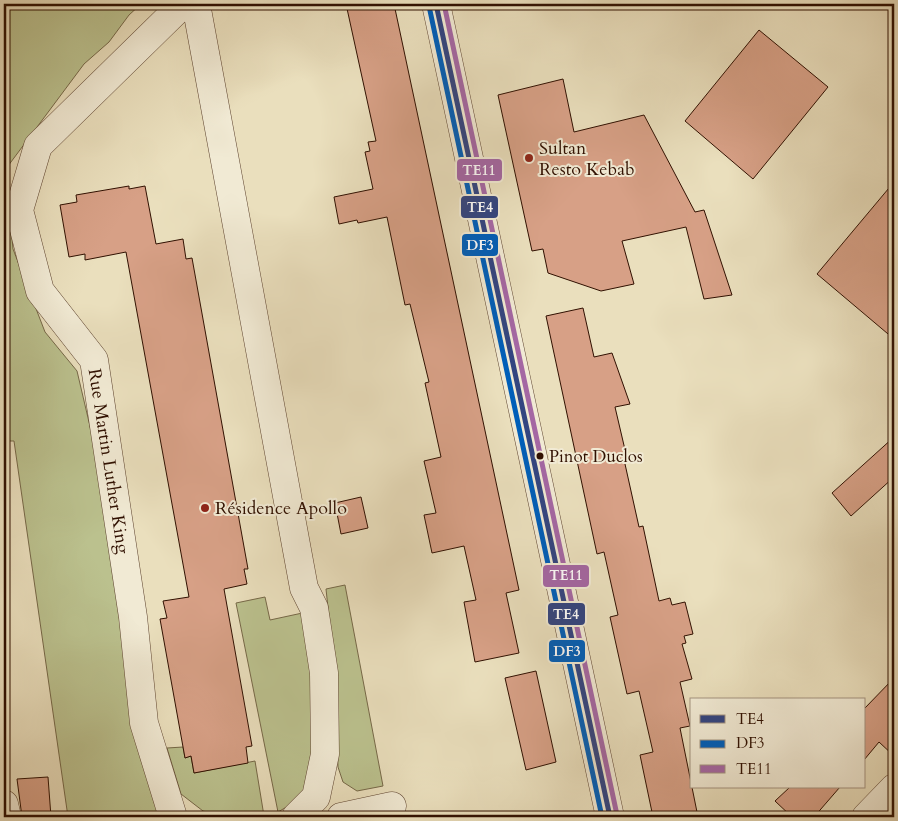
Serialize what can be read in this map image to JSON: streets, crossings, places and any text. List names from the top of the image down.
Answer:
{
  "streets": {
    "street": ["Rue Martin Luther King"]
  },
  "places": ["Sultan Resto Kebab", "Pinot Duclos", "Résidence Apollo"],
  "lines": ["transit line TE4", "transit line TE11", "transit line DF3"],
  "legend": ["TE4", "DF3", "TE11"]
}
